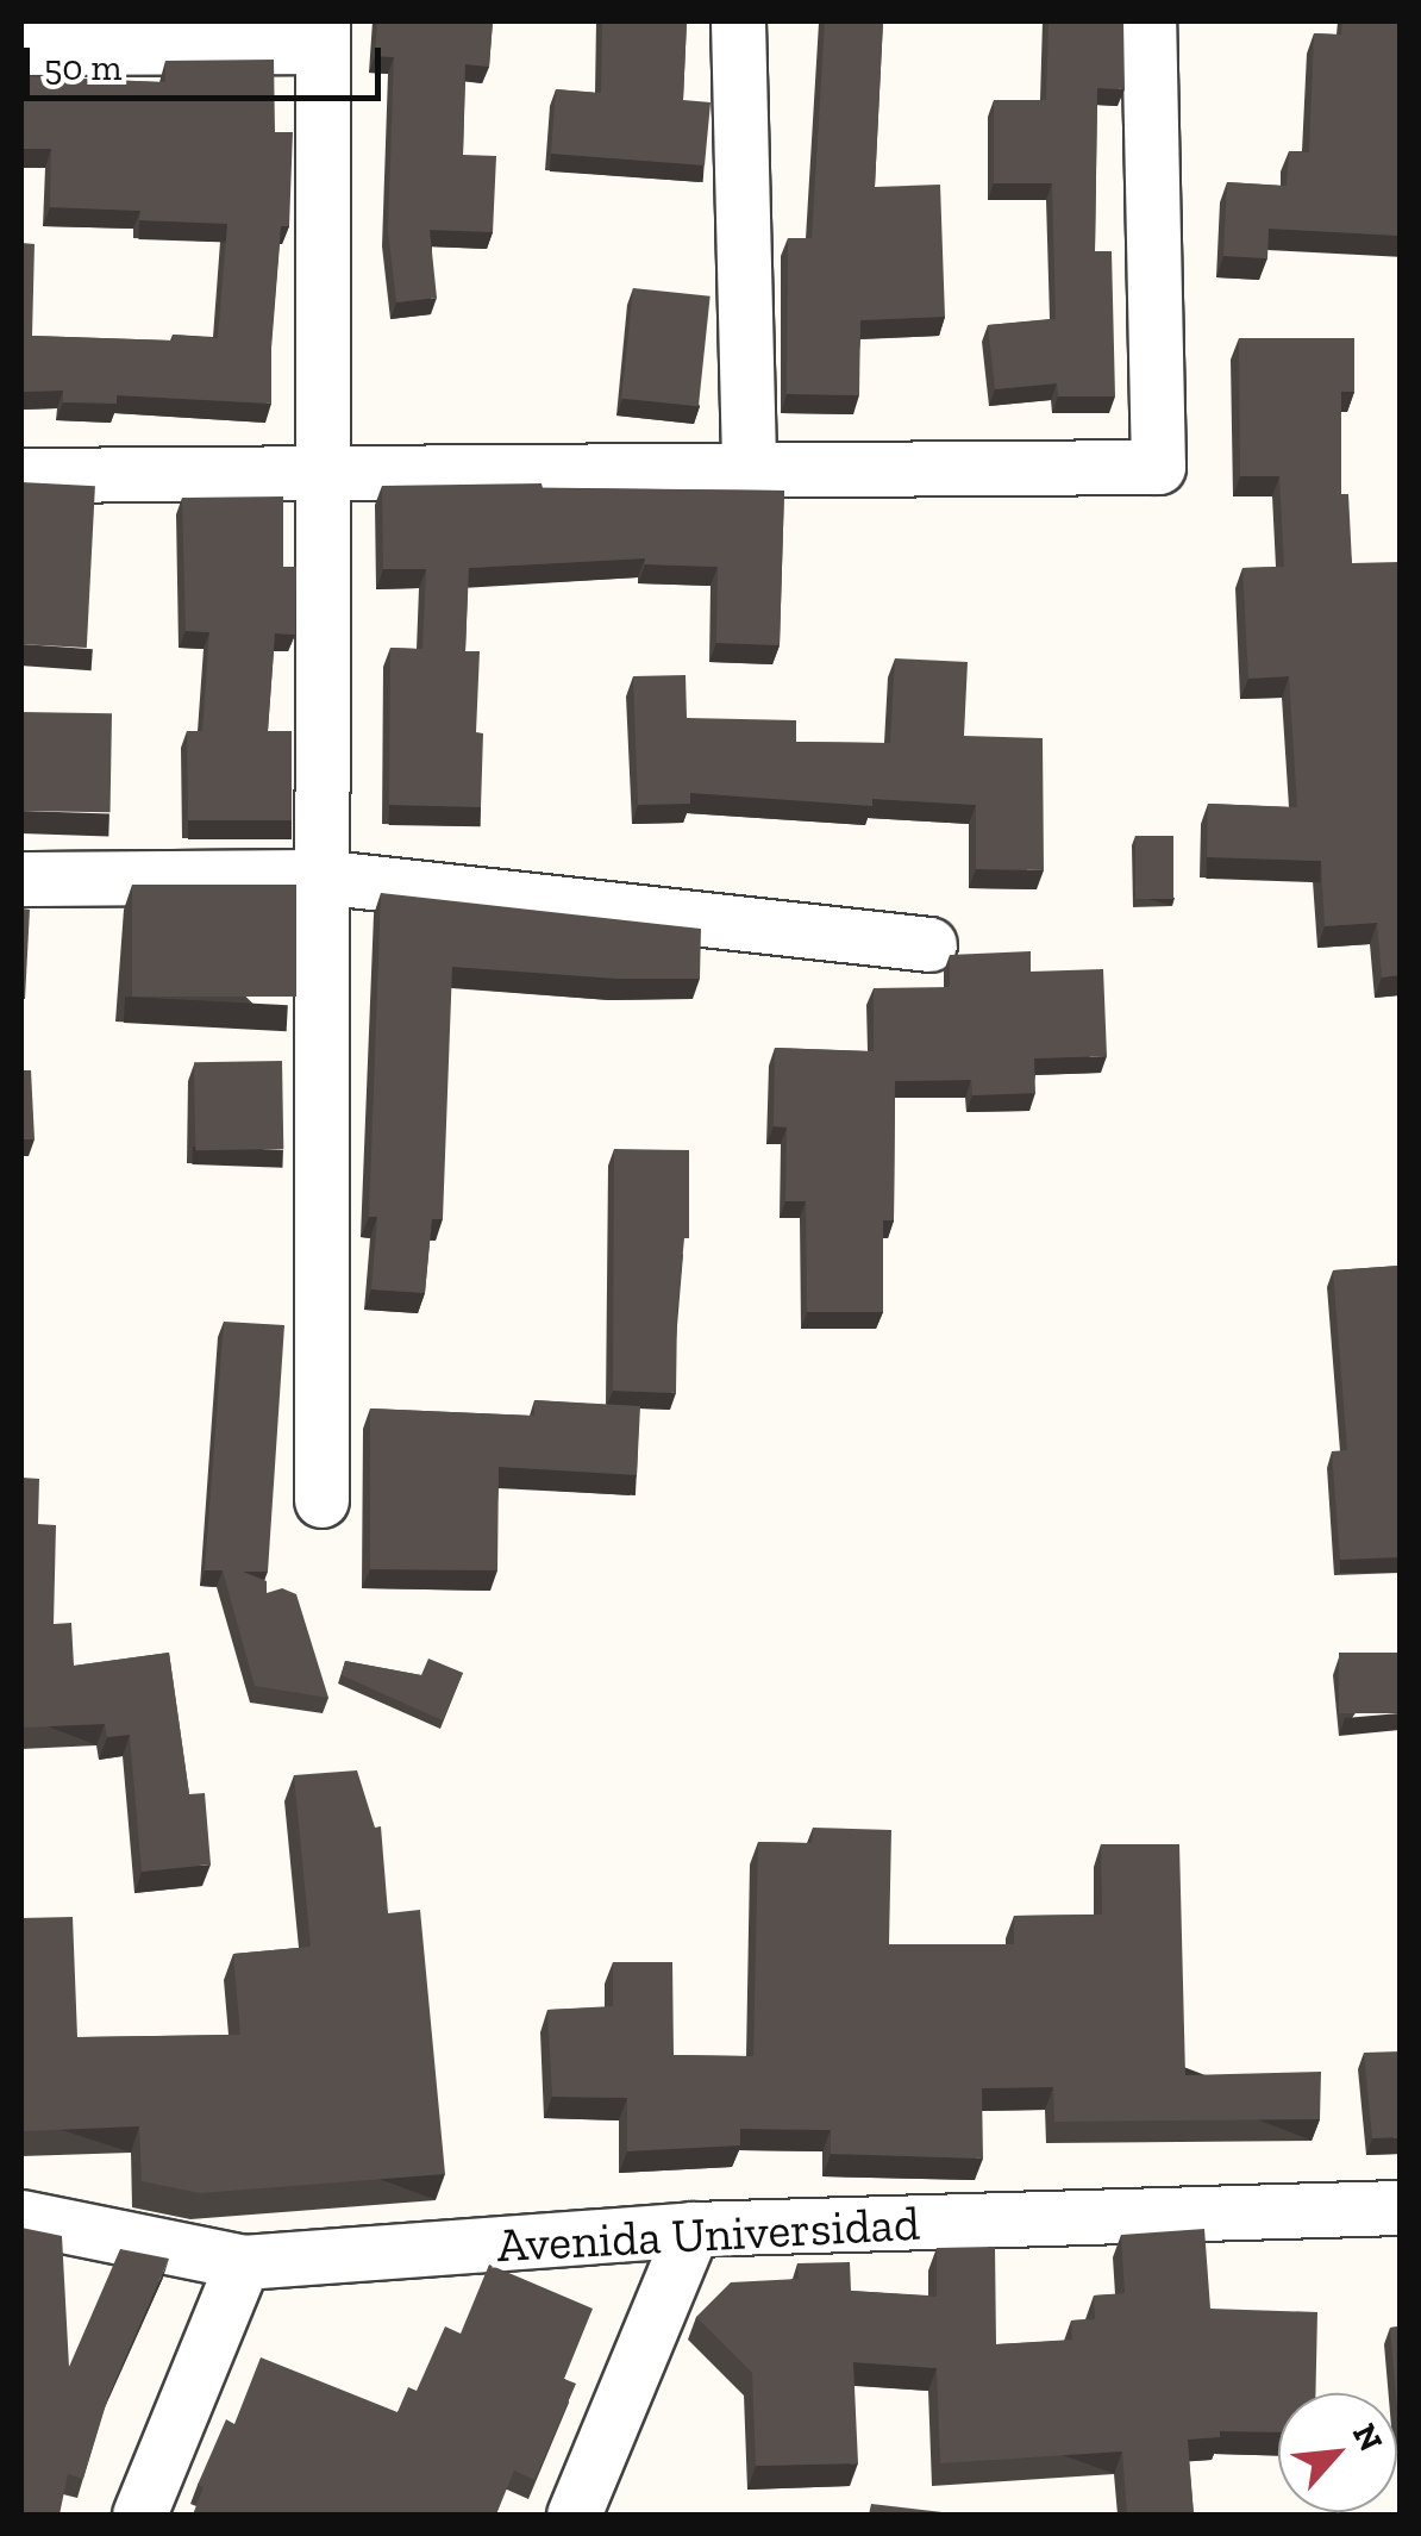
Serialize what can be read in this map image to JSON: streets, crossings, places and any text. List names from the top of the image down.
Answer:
{
  "streets": {
    "street": ["Avenida Universidad"]
  },
  "scale_bar": "50 m",
  "north": "top right"
}
